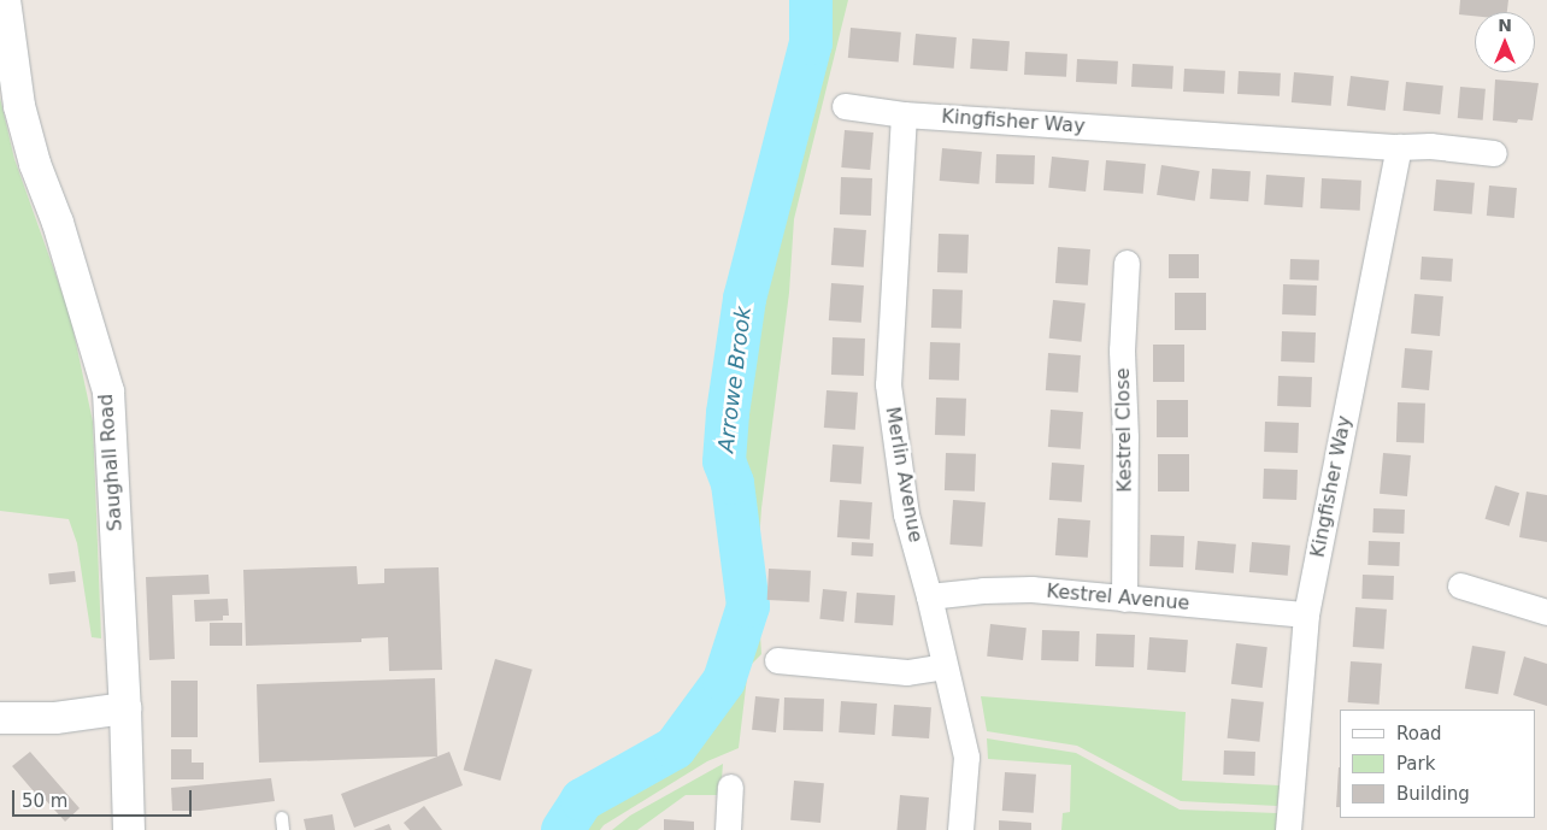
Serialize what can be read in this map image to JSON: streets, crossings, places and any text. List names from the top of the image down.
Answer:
{
  "streets": {
    "street": [
      "Kingfisher Way",
      "Kestrel Close",
      "Saughall Road",
      "Merlin Avenue",
      "Kestrel Avenue"
    ]
  },
  "crossings": [
    ["Kingfisher Way", "Merlin Avenue"],
    ["Kingfisher Way", "Kestrel Avenue"],
    ["Kestrel Close", "Kestrel Avenue"],
    ["Merlin Avenue", "Kestrel Avenue"]
  ],
  "water": ["Arrowe Brook"],
  "legend": ["Road", "Park", "Building"],
  "scale_bar": "50 m",
  "north": "top"
}
